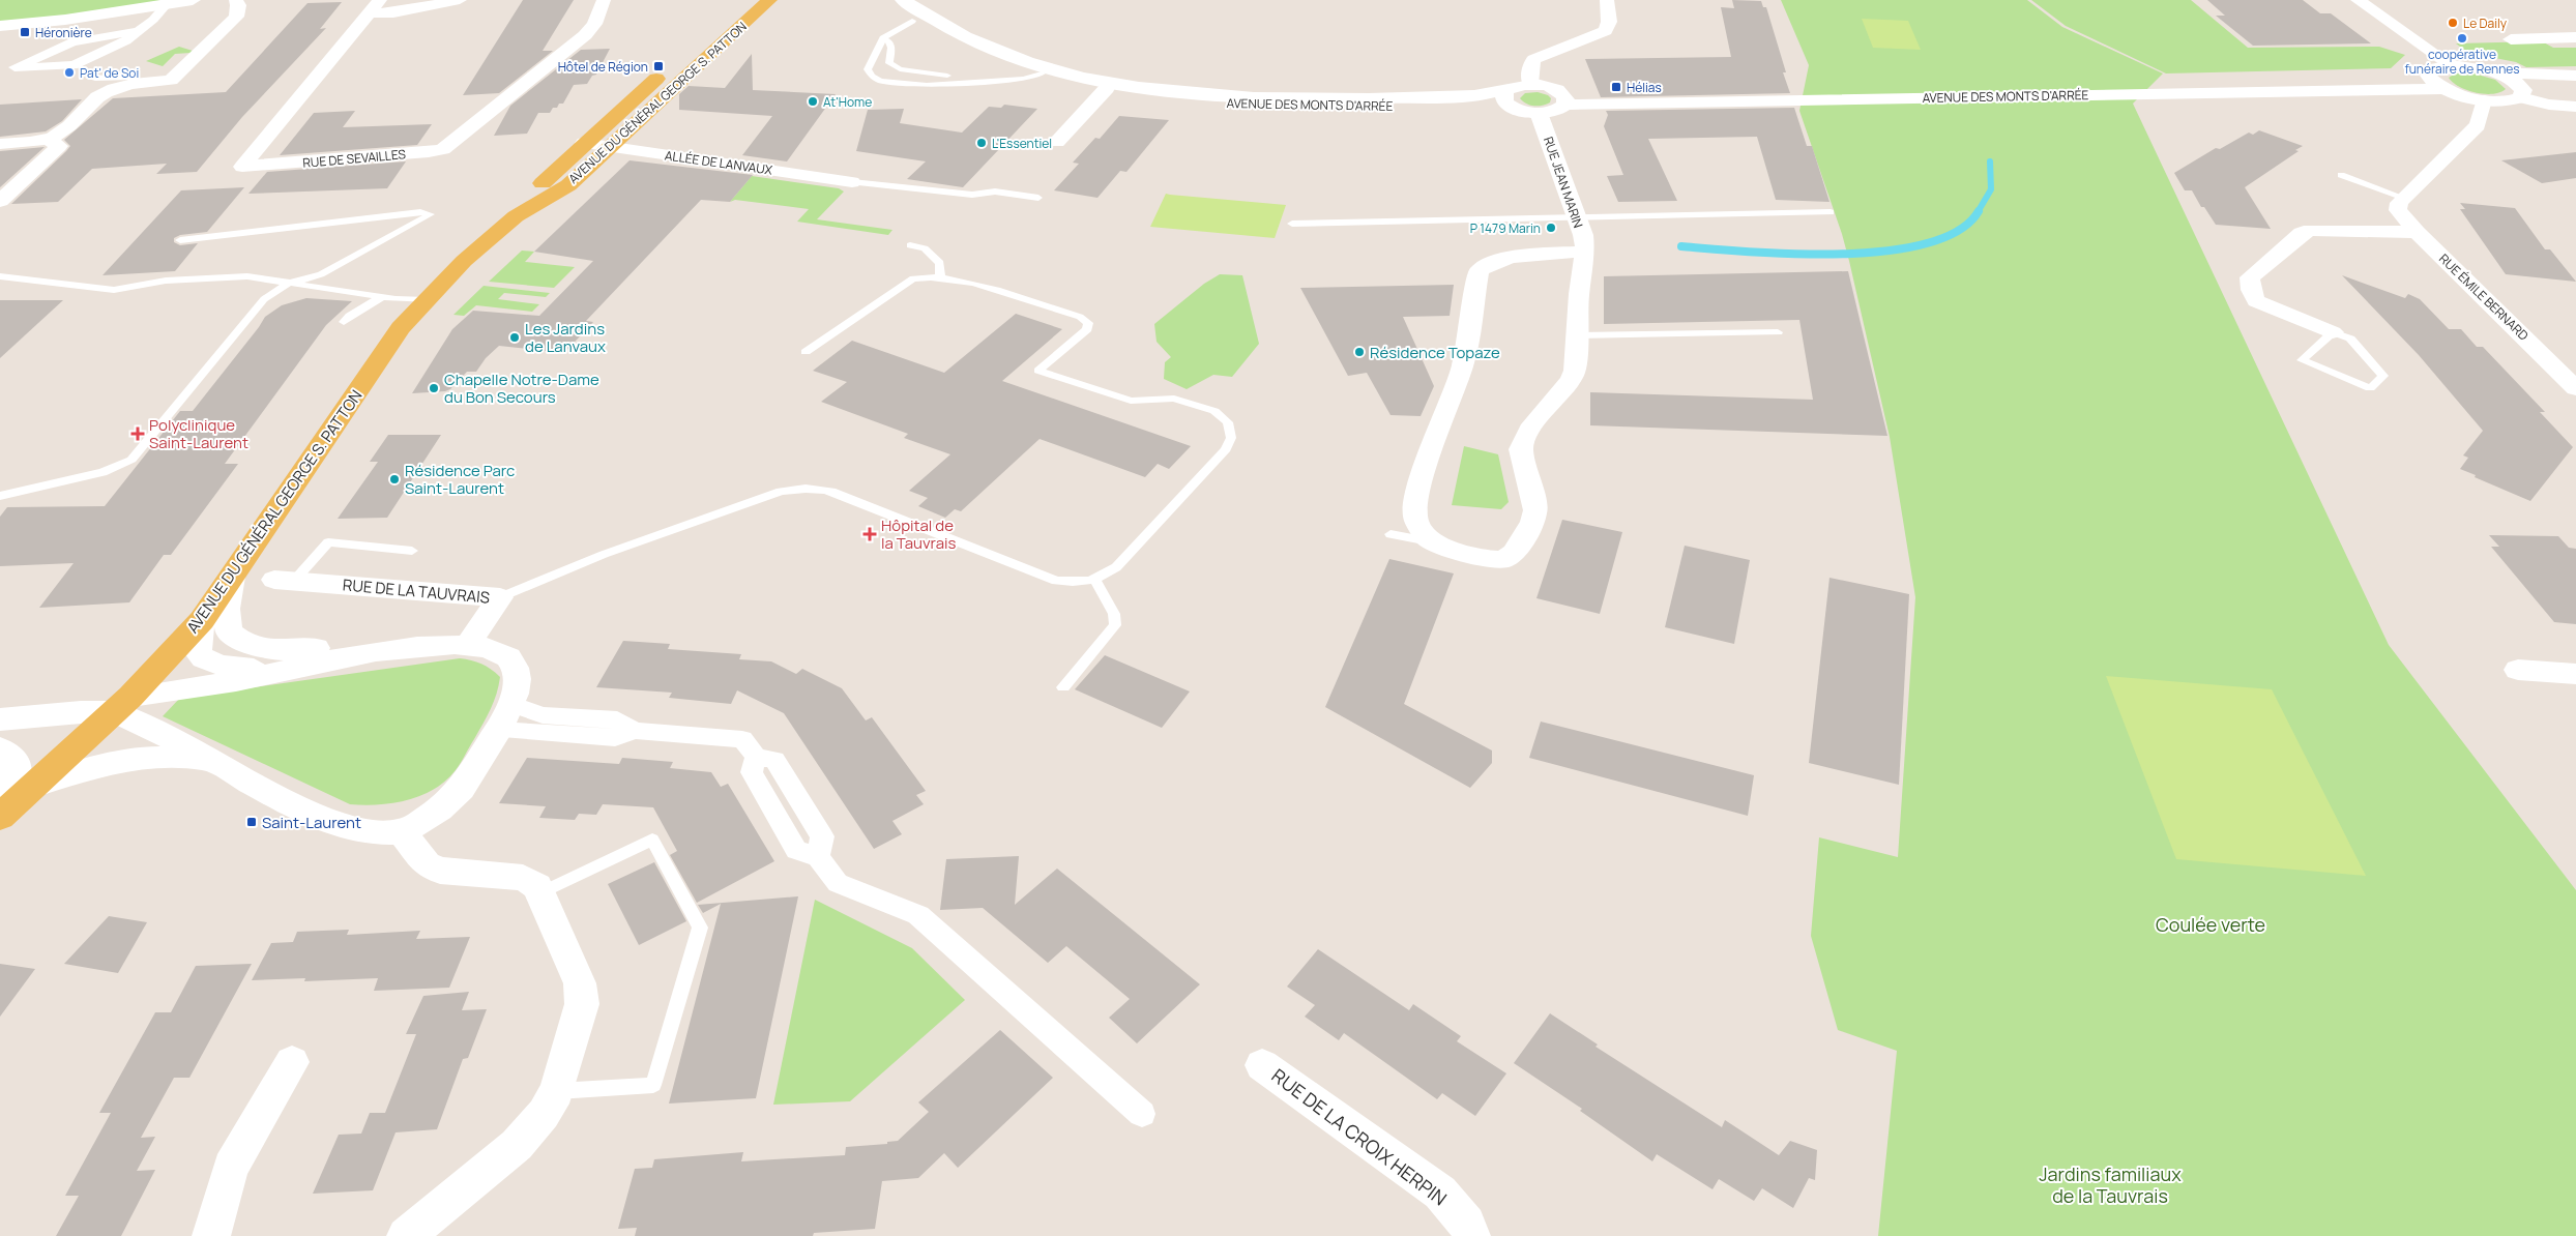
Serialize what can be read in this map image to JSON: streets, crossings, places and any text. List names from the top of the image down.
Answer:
{
  "streets": {
    "main road": ["AVENUE DU GÉNÉRAL GEORGE S. PATTON"],
    "street": [
      "AVENUE DES MONTS D'ARRÉE",
      "RUE DE SEVAILLES",
      "ALLÉE DE LANVAUX",
      "RUE JEAN MARIN",
      "RUE ÉMILE BERNARD",
      "RUE DE LA TAUVRAIS",
      "RUE DE LA CROIX HERPIN"
    ]
  },
  "crossings": [
    ["AVENUE DU GÉNÉRAL GEORGE S. PATTON", "ALLÉE DE LANVAUX"]
  ],
  "parks": ["Coulée verte", "Jardins familiaux de la Tauvrais"],
  "places": {
    "other": [
      "Le Daily",
      "coopérative funéraire de Rennes",
      "Pat' de Soi",
      "At'Home",
      "L'Essentiel",
      "P 1479 Marin",
      "Les Jardins de Lanvaux",
      "Résidence Topaze",
      "Chapelle Notre-Dame du Bon Secours",
      "Résidence Parc Saint-Laurent"
    ],
    "transit": [
      "Héronière",
      "Hôtel de Région",
      "Hélias",
      "Saint-Laurent"
    ],
    "health": ["Polyclinique Saint-Laurent", "Hôpital de la Tauvrais"]
  }
}
